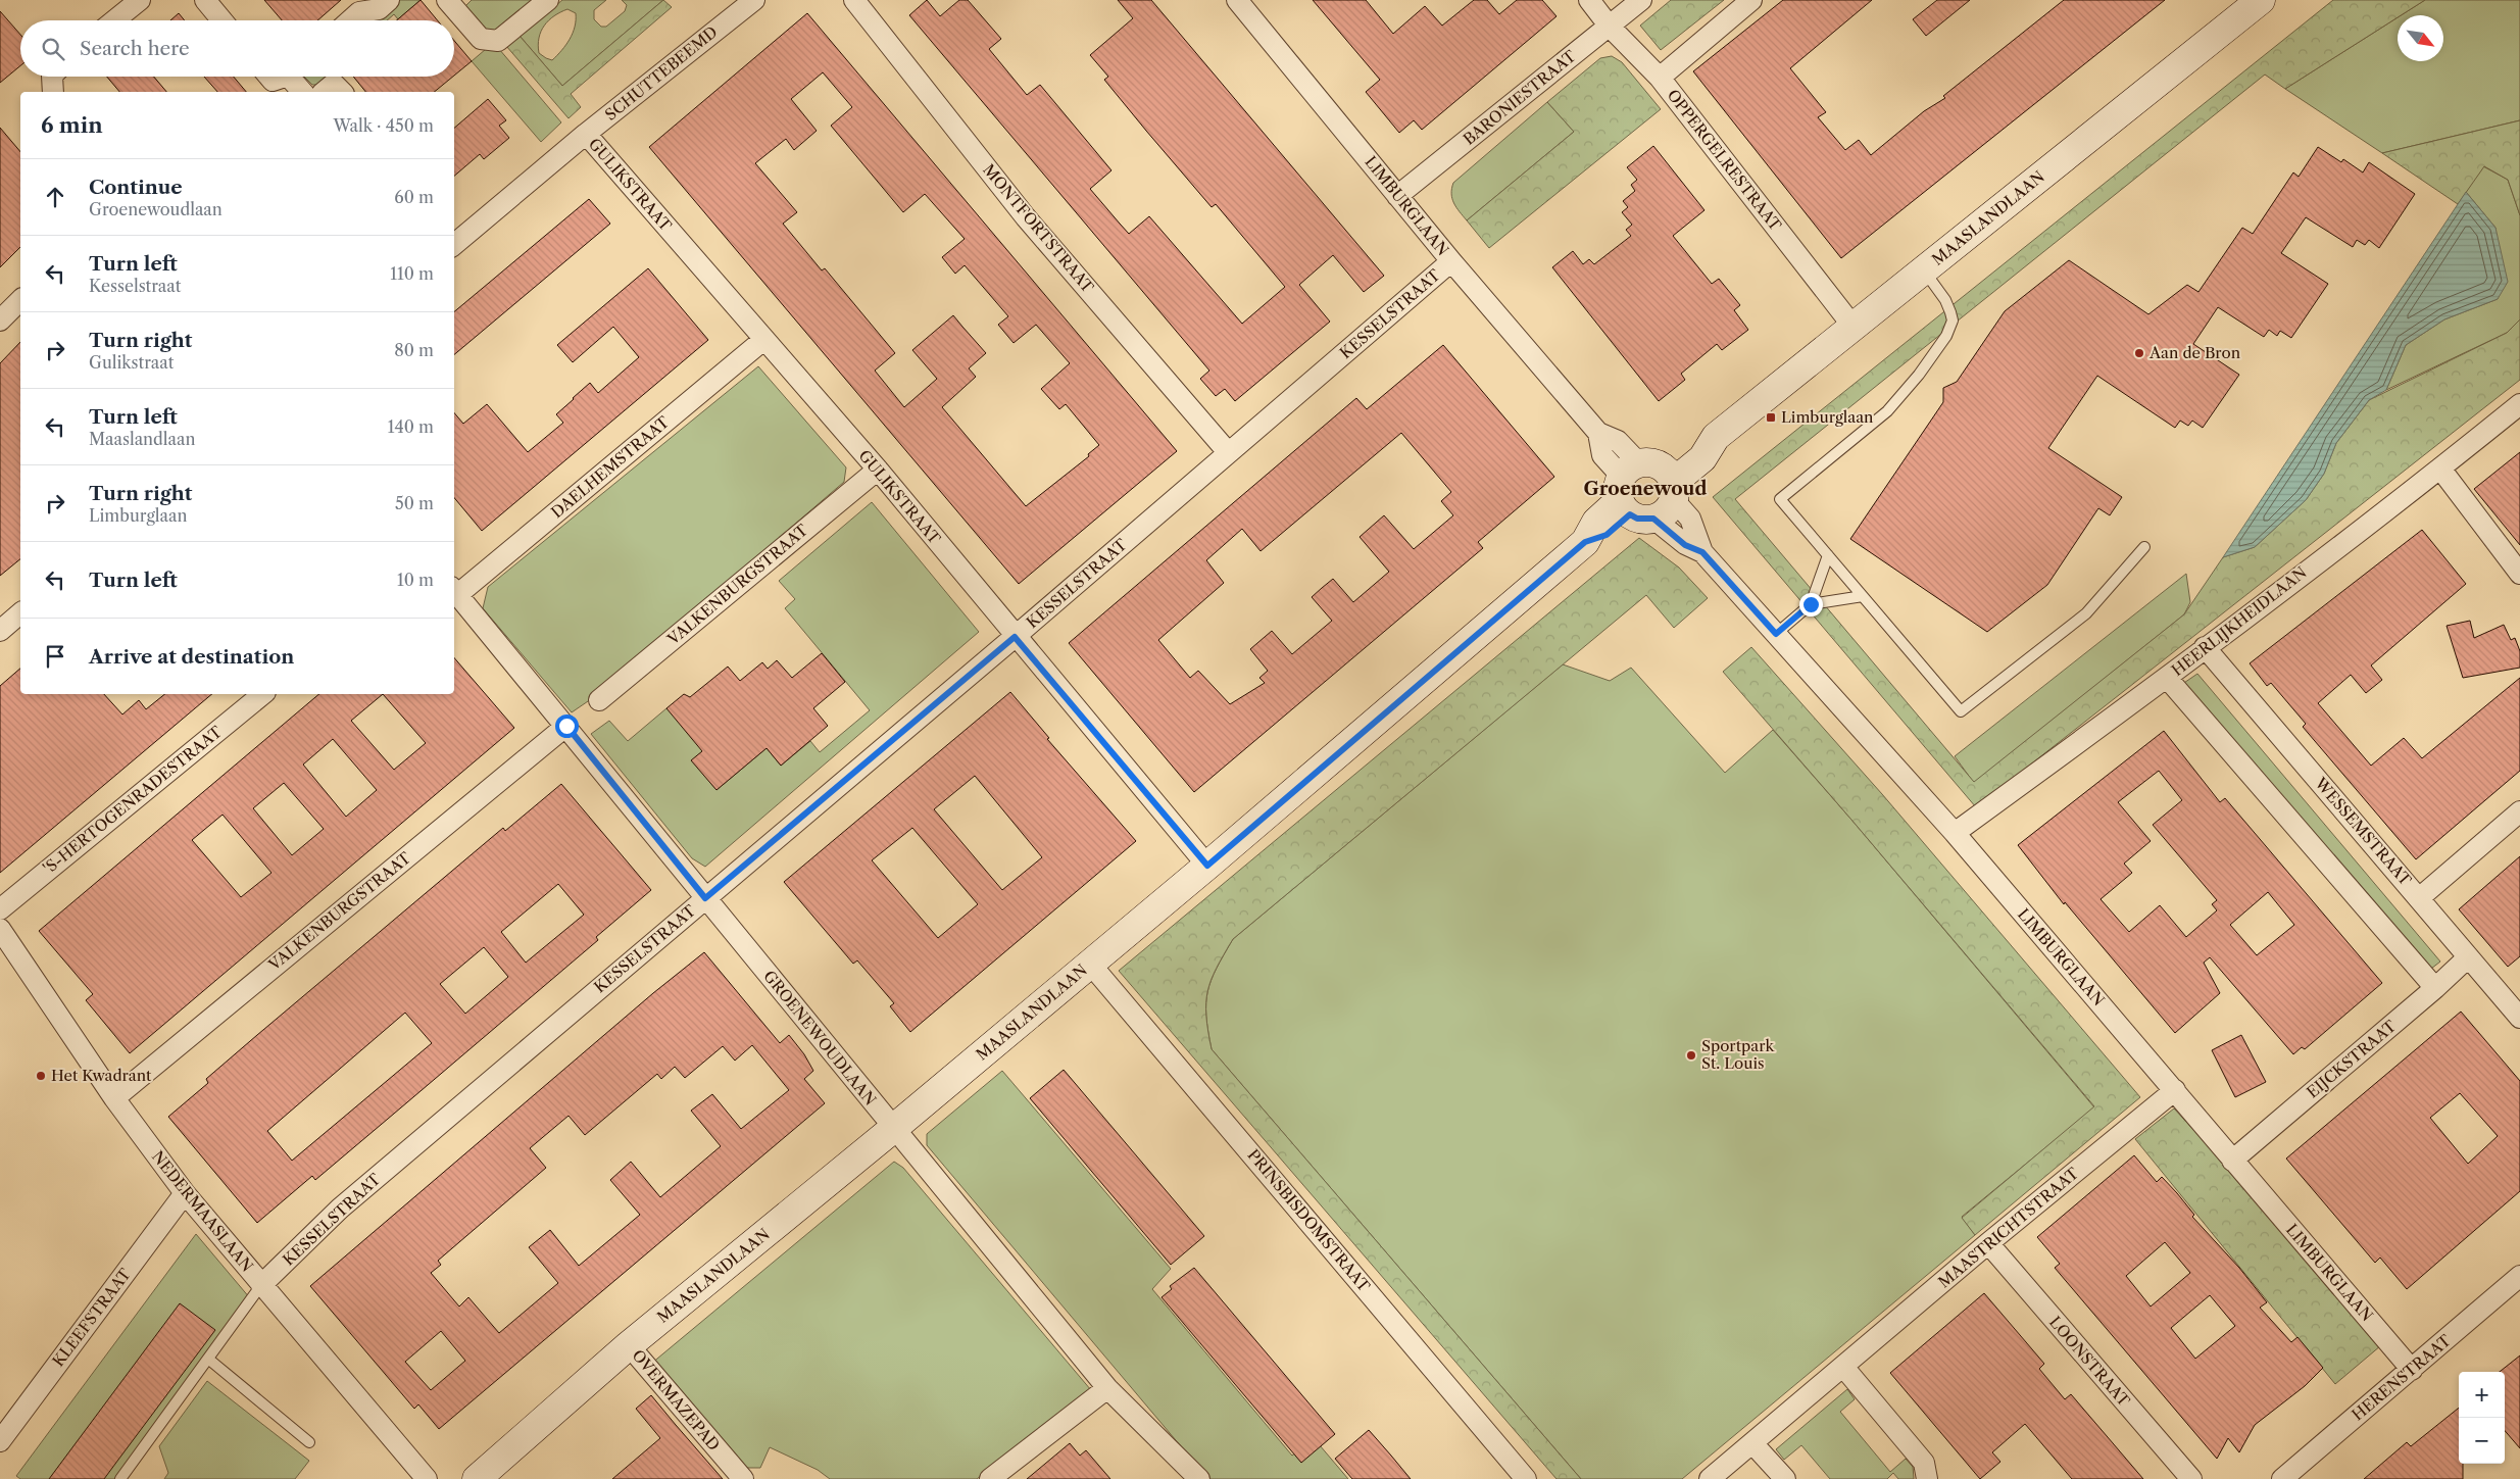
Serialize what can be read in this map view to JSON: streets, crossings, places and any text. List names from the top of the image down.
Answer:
{
  "streets": {
    "street": [
      "SCHUTTEBEEMD",
      "BARONIESTRAAT",
      "OPPERGELRESTRAAT",
      "GULIKSTRAAT",
      "LIMBURGLAAN",
      "MAASLANDLAAN",
      "MONTFORTSTRAAT",
      "KESSELSTRAAT",
      "DAELHEMSTRAAT",
      "VALKENBURGSTRAAT",
      "HEERLIJKHEIDLAAN",
      "'S-HERTOGENRADESTRAAT",
      "WESSEMSTRAAT",
      "GROENEWOUDLAAN",
      "EIJCKSTRAAT",
      "NEDERMAASLAAN",
      "PRINSBISDOMSTRAAT",
      "MAASTRICHTSTRAAT",
      "KLEEFSTRAAT",
      "LOONSTRAAT",
      "HERENSTRAAT",
      "OVERMAZEPAD"
    ]
  },
  "crossings": [
    ["SCHUTTEBEEMD", "GULIKSTRAAT"],
    ["BARONIESTRAAT", "OPPERGELRESTRAAT"],
    ["BARONIESTRAAT", "LIMBURGLAAN"],
    ["OPPERGELRESTRAAT", "MAASLANDLAAN"],
    ["GULIKSTRAAT", "MAASLANDLAAN"],
    ["GULIKSTRAAT", "KESSELSTRAAT"],
    ["GULIKSTRAAT", "DAELHEMSTRAAT"],
    ["GULIKSTRAAT", "VALKENBURGSTRAAT"],
    ["LIMBURGLAAN", "MAASLANDLAAN"],
    ["LIMBURGLAAN", "KESSELSTRAAT"],
    ["LIMBURGLAAN", "HEERLIJKHEIDLAAN"],
    ["LIMBURGLAAN", "EIJCKSTRAAT"],
    ["LIMBURGLAAN", "MAASTRICHTSTRAAT"],
    ["LIMBURGLAAN", "HERENSTRAAT"],
    ["MAASLANDLAAN", "GROENEWOUDLAAN"],
    ["MAASLANDLAAN", "PRINSBISDOMSTRAAT"],
    ["MAASLANDLAAN", "OVERMAZEPAD"],
    ["MONTFORTSTRAAT", "KESSELSTRAAT"],
    ["KESSELSTRAAT", "GROENEWOUDLAAN"],
    ["KESSELSTRAAT", "NEDERMAASLAAN"],
    ["DAELHEMSTRAAT", "GROENEWOUDLAAN"],
    ["VALKENBURGSTRAAT", "GROENEWOUDLAAN"],
    ["VALKENBURGSTRAAT", "NEDERMAASLAAN"],
    ["HEERLIJKHEIDLAAN", "WESSEMSTRAAT"],
    ["WESSEMSTRAAT", "EIJCKSTRAAT"],
    ["NEDERMAASLAAN", "KLEEFSTRAAT"],
    ["MAASTRICHTSTRAAT", "LOONSTRAAT"]
  ],
  "districts": ["Groenewoud"],
  "places": {
    "other": ["Aan de Bron", "Sportpark St. Louis", "Het Kwadrant"],
    "transit": ["Limburglaan"]
  },
  "north": "bottom right",
  "page": {
    "search": "Search here",
    "heading": ["6 min", "Walk · 450 m"],
    "list": [
      ["Continue", "Groenewoudlaan", "60 m"],
      ["Turn left", "Kesselstraat", "110 m"],
      ["Turn right", "Gulikstraat", "80 m"],
      ["Turn left", "Maaslandlaan", "140 m"],
      ["Turn right", "Limburglaan", "50 m"],
      ["Turn left", "10 m"],
      "Arrive at destination"
    ],
    "map_buttons": ["+", "−"]
  }
}
